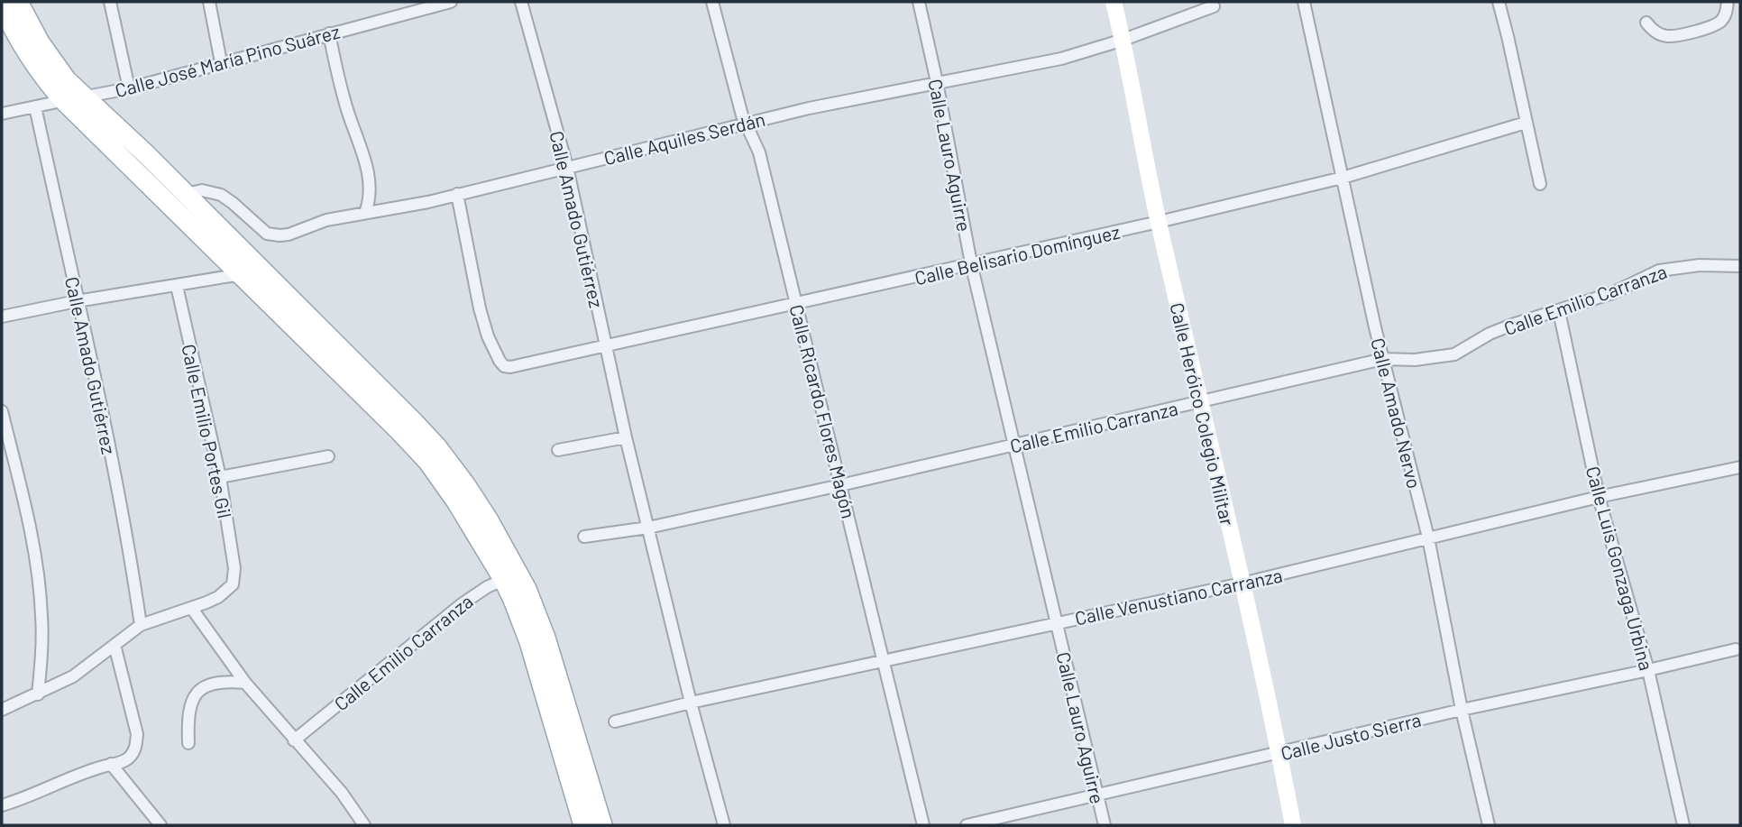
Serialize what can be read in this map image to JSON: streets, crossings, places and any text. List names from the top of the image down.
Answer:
{
  "streets": {
    "main road": ["Calle Heróico Colegio Militar"],
    "street": [
      "Calle José María Pino Suárez",
      "Calle Aquiles Serdán",
      "Calle Lauro Aguirre",
      "Calle Amado Gutiérrez",
      "Calle Belisario Domínguez",
      "Calle Emilio Carranza",
      "Calle Ricardo Flores Magón",
      "Calle Amado Nervo",
      "Calle Emilio Portes Gil",
      "Calle Luis Gonzaga Urbina",
      "Calle Venustiano Carranza",
      "Calle Justo Sierra"
    ]
  },
  "crossings": [
    ["Calle José María Pino Suárez", "Calle Amado Gutiérrez"],
    ["Calle Aquiles Serdán", "Calle Lauro Aguirre"],
    ["Calle Aquiles Serdán", "Calle Amado Gutiérrez"],
    ["Calle Aquiles Serdán", "Calle Belisario Domínguez"],
    ["Calle Aquiles Serdán", "Calle Ricardo Flores Magón"],
    ["Calle Aquiles Serdán", "Calle Heróico Colegio Militar"],
    ["Calle Lauro Aguirre", "Calle Belisario Domínguez"],
    ["Calle Lauro Aguirre", "Calle Emilio Carranza"],
    ["Calle Lauro Aguirre", "Calle Venustiano Carranza"],
    ["Calle Lauro Aguirre", "Calle Justo Sierra"],
    ["Calle Amado Gutiérrez", "Calle Belisario Domínguez"],
    ["Calle Amado Gutiérrez", "Calle Emilio Carranza"],
    ["Calle Amado Gutiérrez", "Calle Venustiano Carranza"],
    ["Calle Belisario Domínguez", "Calle Ricardo Flores Magón"],
    ["Calle Belisario Domínguez", "Calle Amado Nervo"],
    ["Calle Belisario Domínguez", "Calle Heróico Colegio Militar"],
    ["Calle Emilio Carranza", "Calle Ricardo Flores Magón"],
    ["Calle Emilio Carranza", "Calle Amado Nervo"],
    ["Calle Emilio Carranza", "Calle Heróico Colegio Militar"],
    ["Calle Emilio Carranza", "Calle Luis Gonzaga Urbina"],
    ["Calle Ricardo Flores Magón", "Calle Venustiano Carranza"],
    ["Calle Amado Nervo", "Calle Venustiano Carranza"],
    ["Calle Amado Nervo", "Calle Justo Sierra"],
    ["Calle Heróico Colegio Militar", "Calle Venustiano Carranza"],
    ["Calle Heróico Colegio Militar", "Calle Justo Sierra"],
    ["Calle Luis Gonzaga Urbina", "Calle Venustiano Carranza"],
    ["Calle Luis Gonzaga Urbina", "Calle Justo Sierra"]
  ]
}
